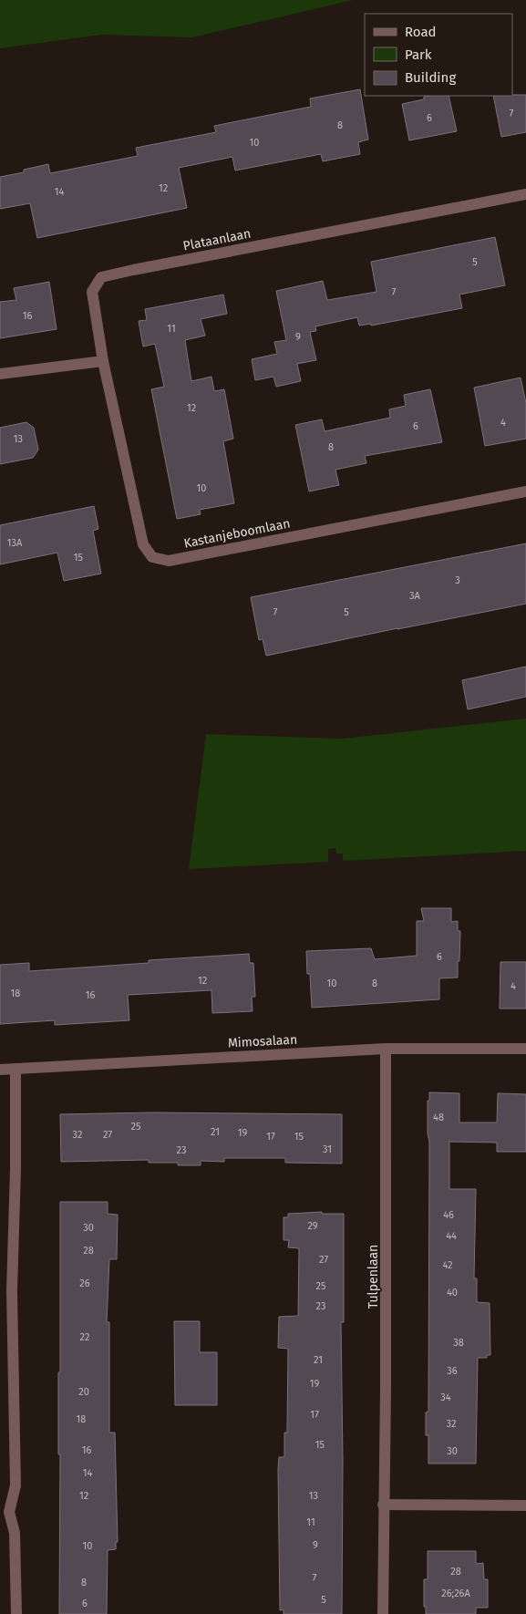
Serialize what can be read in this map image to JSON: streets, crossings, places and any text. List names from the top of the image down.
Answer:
{
  "streets": {
    "street": [
      "Plataanlaan",
      "Kastanjeboomlaan",
      "Mimosalaan",
      "Tulpenlaan"
    ]
  },
  "crossings": [
    ["Plataanlaan", "Kastanjeboomlaan"],
    ["Mimosalaan", "Tulpenlaan"]
  ],
  "house_numbers": [
    "7",
    "6",
    "8",
    "10",
    "12",
    "14",
    "5",
    "7",
    "16",
    "11",
    "9",
    "12",
    "4",
    "6",
    "13",
    "8",
    "10",
    "13A",
    "15",
    "3",
    "3A",
    "7",
    "5",
    "6",
    "12",
    "10",
    "8",
    "4",
    "18",
    "16",
    "48",
    "25",
    "21",
    "19",
    "32",
    "27",
    "17",
    "15",
    "31",
    "23",
    "46",
    "29",
    "30",
    "44",
    "28",
    "27",
    "42",
    "26",
    "25",
    "40",
    "23",
    "22",
    "38",
    "21",
    "36",
    "19",
    "20",
    "34",
    "17",
    "18",
    "32",
    "15",
    "16",
    "30",
    "14",
    "12",
    "13",
    "11",
    "9",
    "10",
    "28",
    "7",
    "8",
    "26;26A",
    "5",
    "6"
  ],
  "legend": ["Road", "Park", "Building"]
}
